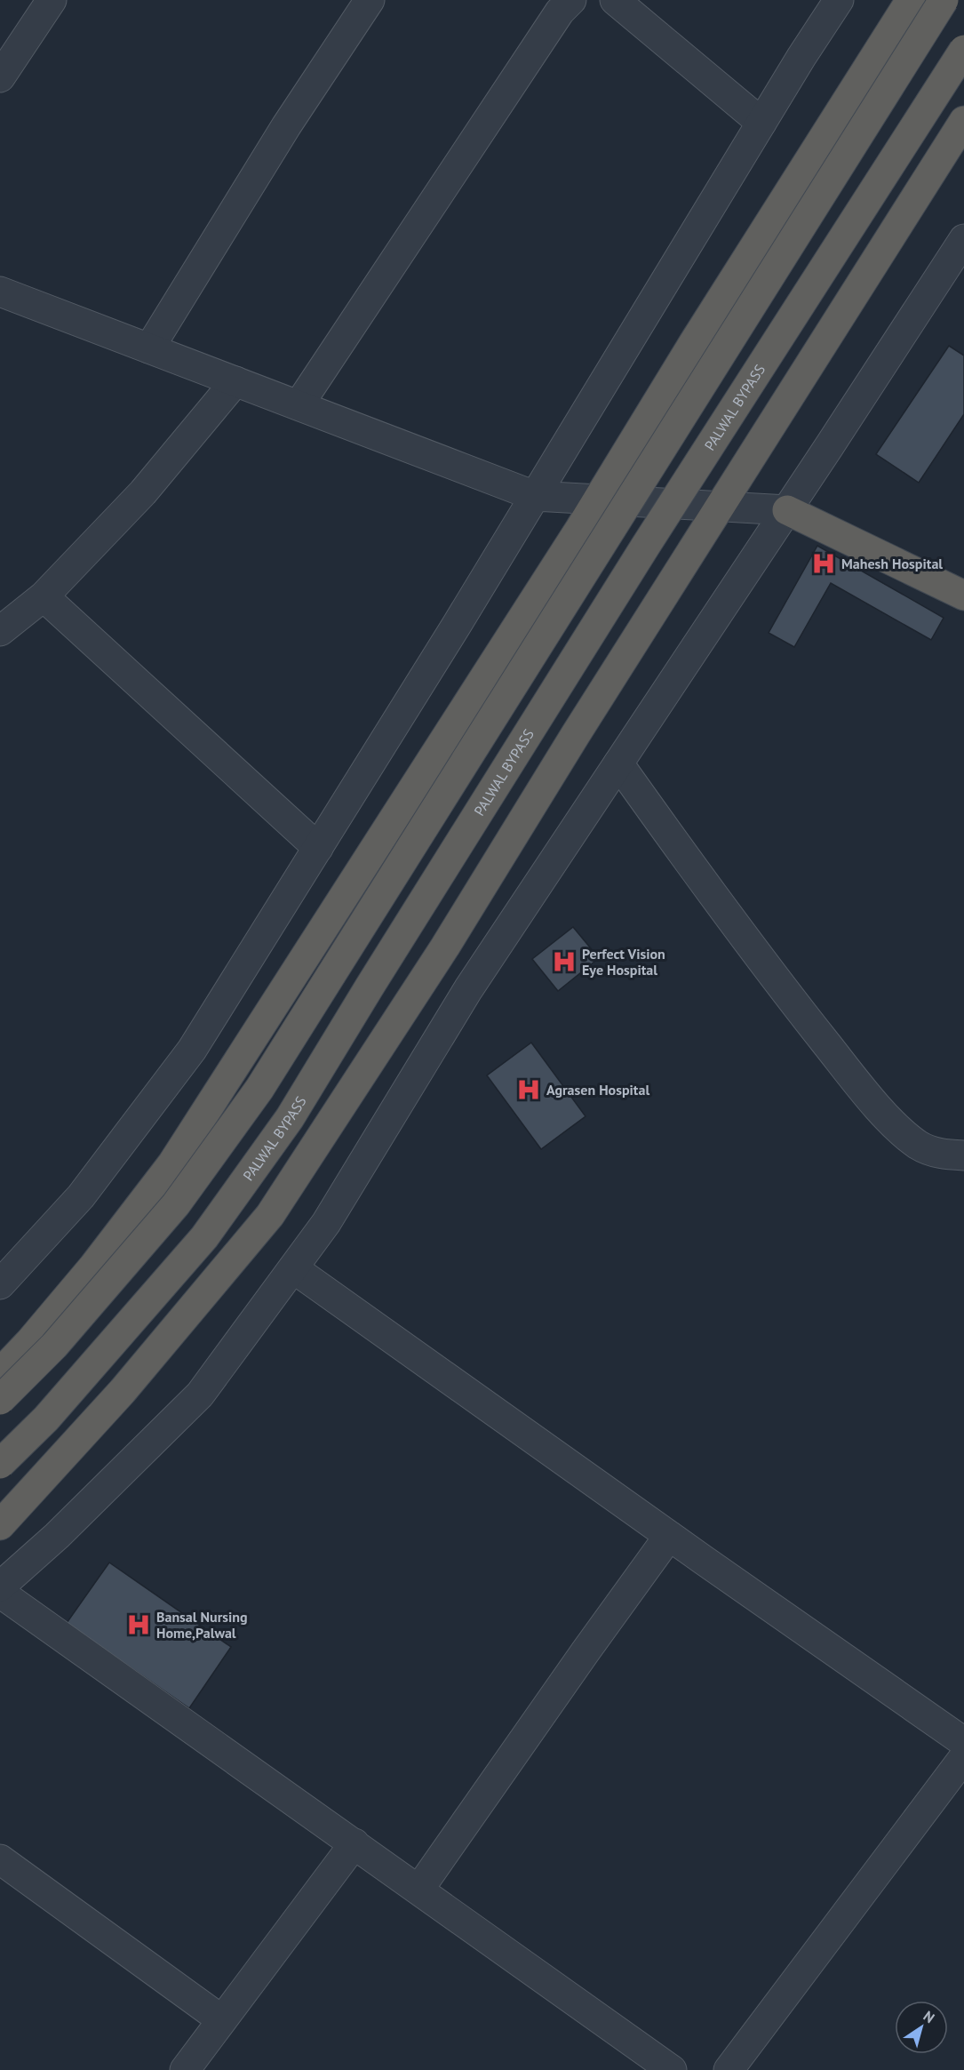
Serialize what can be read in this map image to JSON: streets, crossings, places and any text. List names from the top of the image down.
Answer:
{
  "streets": {
    "highway": ["PALWAL BYPASS"]
  },
  "places": {
    "hospital": [
      "Mahesh Hospital",
      "Perfect Vision Eye Hospital",
      "Agrasen Hospital",
      "Bansal Nursing Home,Palwal"
    ]
  },
  "north": "top right"
}
